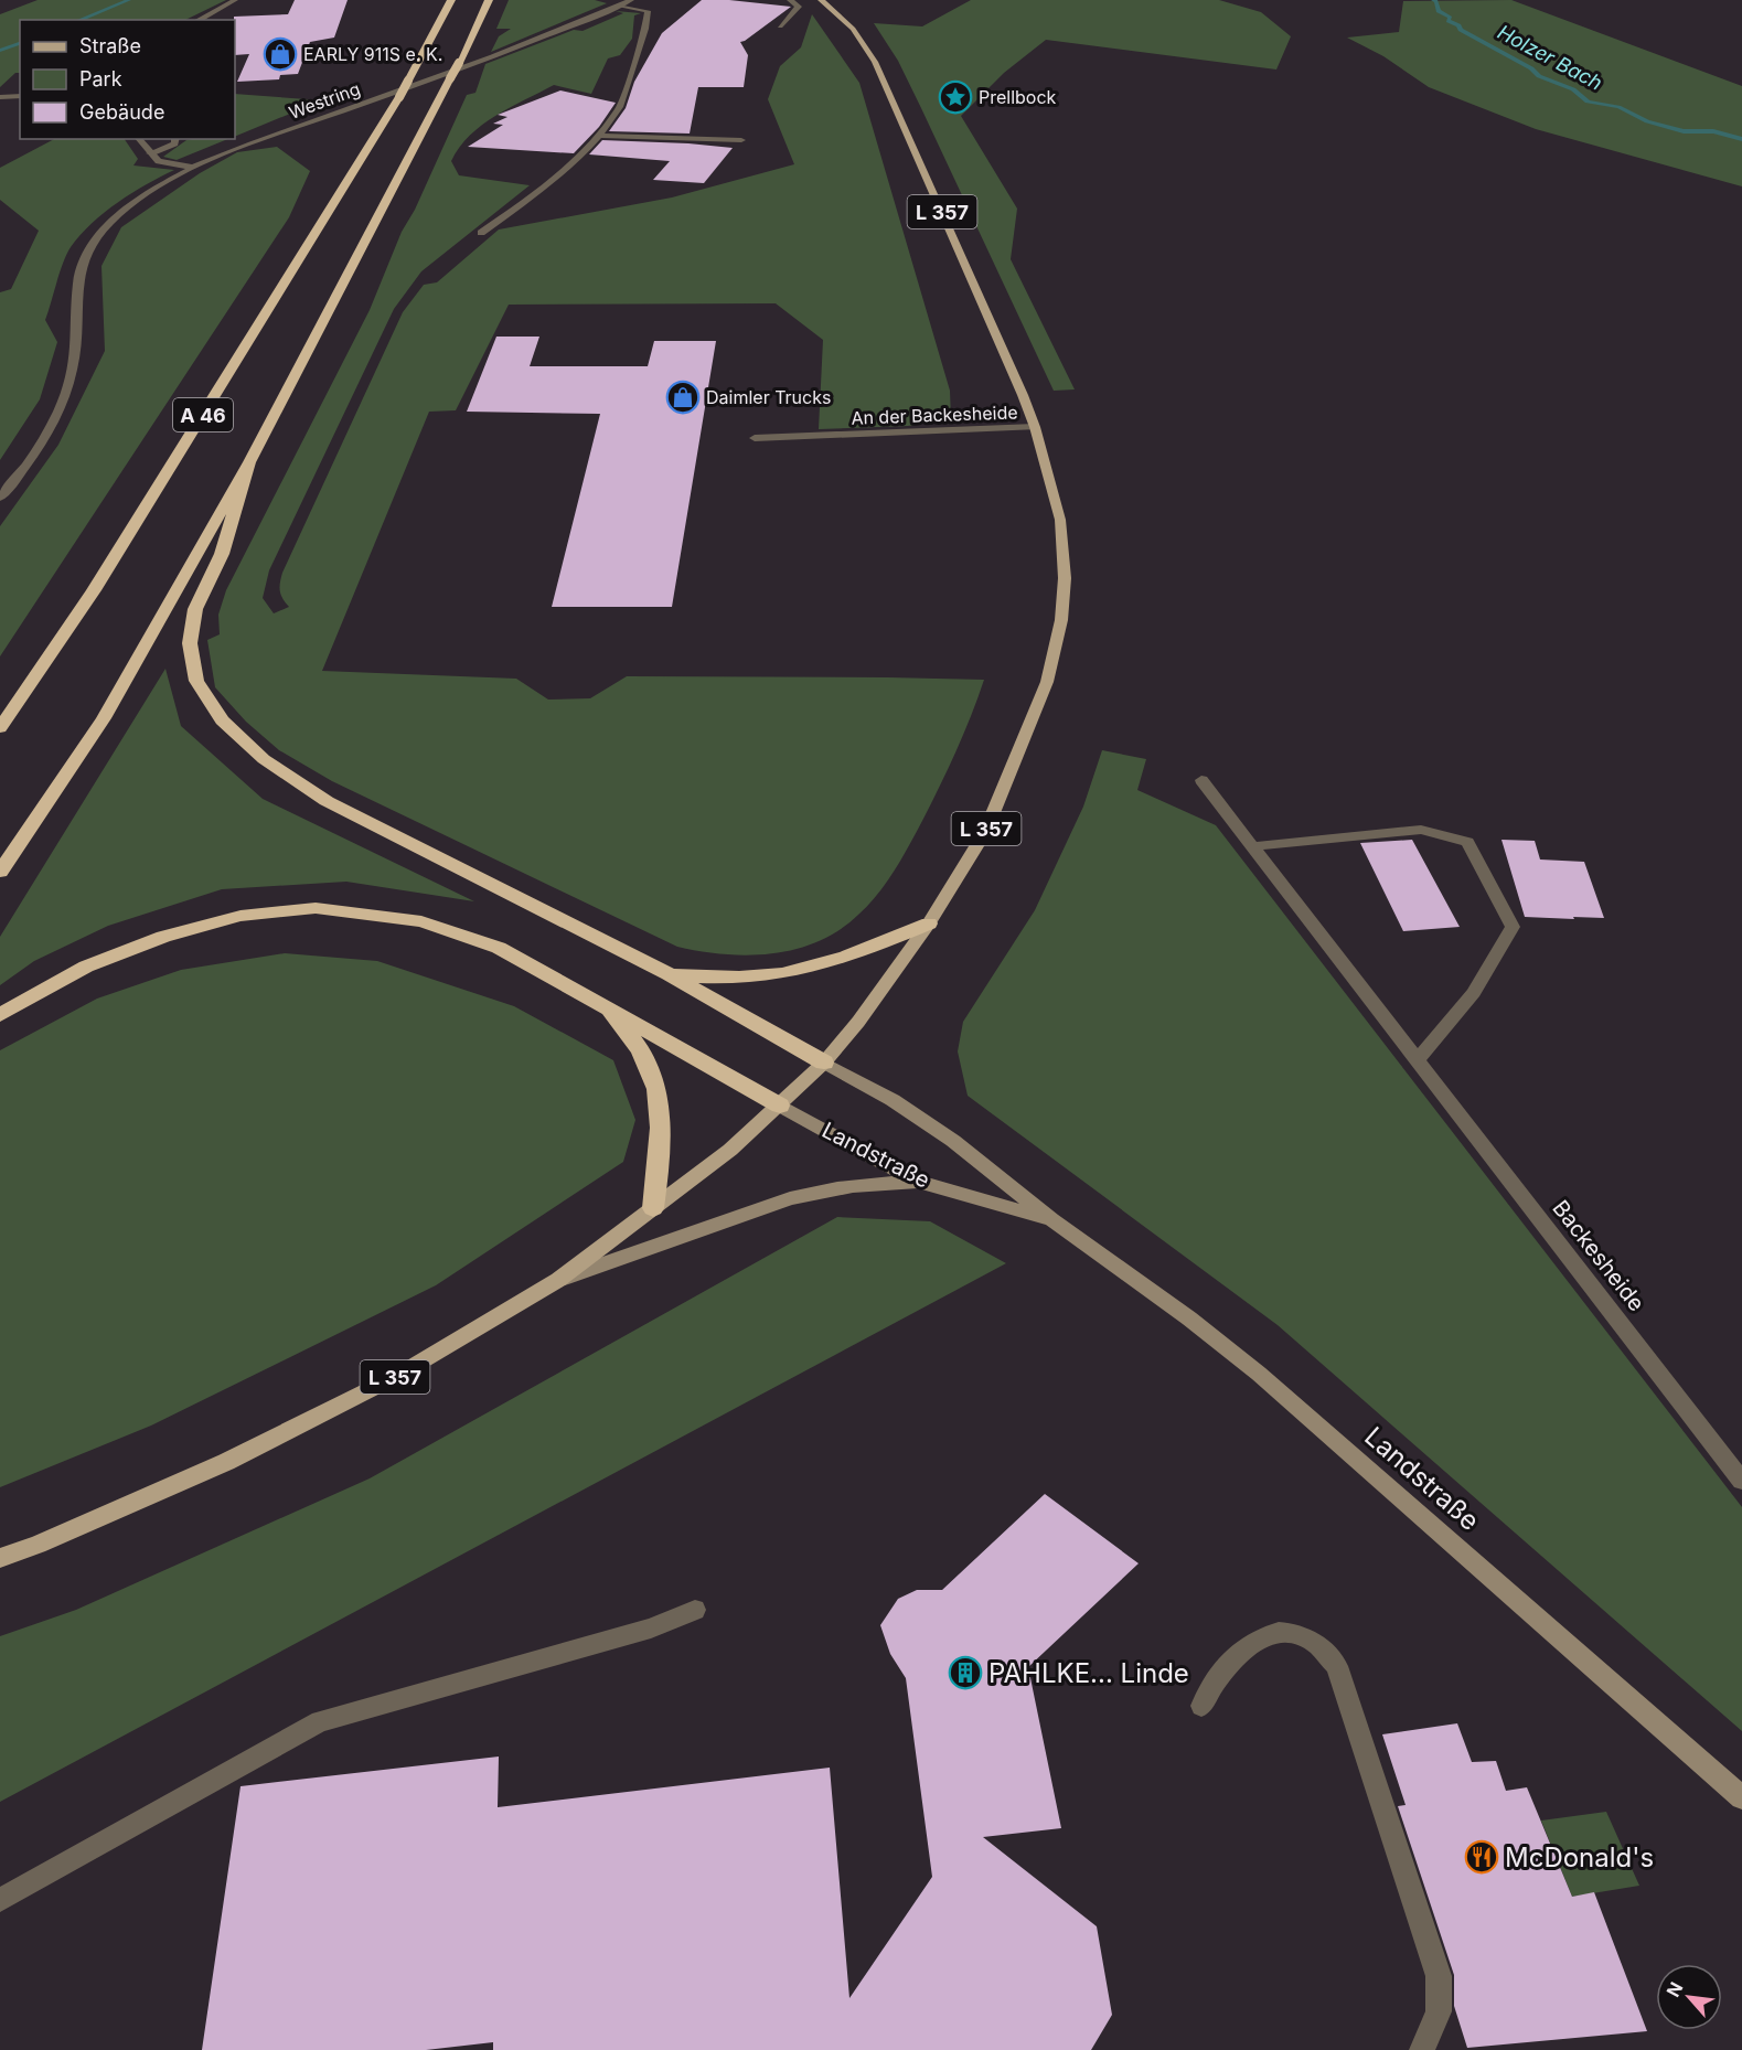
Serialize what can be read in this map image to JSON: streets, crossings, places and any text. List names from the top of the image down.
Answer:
{
  "streets": {
    "highway": ["A 46"],
    "main road": ["L 357", "Landstraße"],
    "street": ["Westring", "An der Backesheide", "Backesheide"]
  },
  "crossings": [
    ["L 357", "An der Backesheide"],
    ["L 357", "Landstraße"]
  ],
  "water": ["Holzer Bach"],
  "places": {
    "shop": ["EARLY 911S e. K.", "Daimler Trucks"],
    "place": ["Prellbock"],
    "building": ["PAHLKE... Linde"],
    "restaurant": ["McDonald's"]
  },
  "legend": ["Straße", "Park", "Gebäude"],
  "north": "top left"
}
